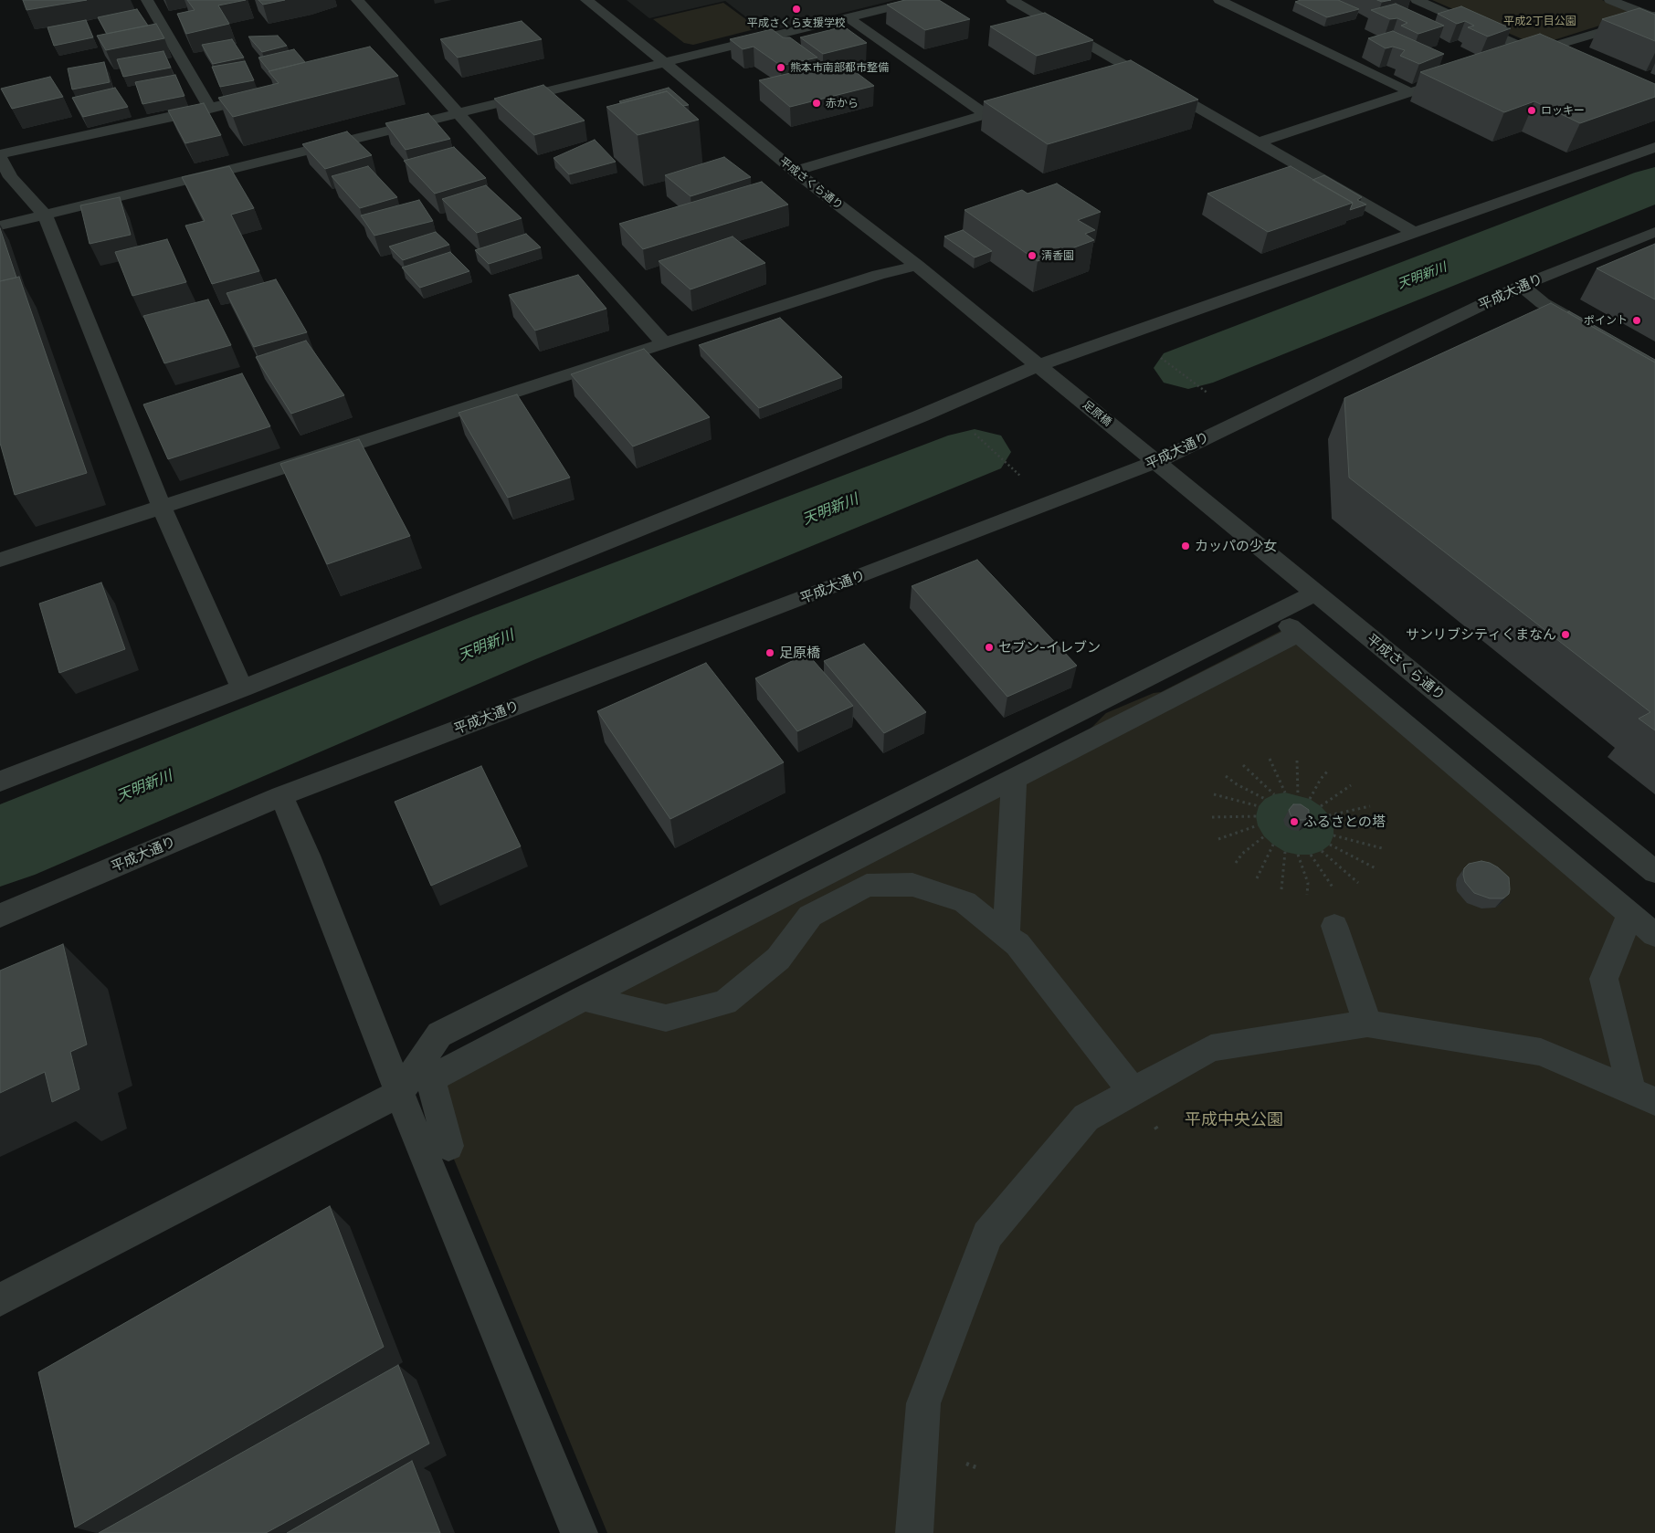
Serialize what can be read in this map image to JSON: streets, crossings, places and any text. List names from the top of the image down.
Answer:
{
  "streets": {
    "street": ["平成さくら通り", "平成大通り", "足原橋"]
  },
  "crossings": [
    ["平成さくら通り", "平成大通り"],
    ["平成さくら通り", "足原橋"],
    ["平成大通り", "足原橋"]
  ],
  "water": ["天明新川"],
  "parks": ["平成2丁目公園", "平成中央公園"],
  "places": [
    "平成さくら支援学校",
    "熊本市南部都市整備",
    "赤から",
    "ロッキー",
    "清香園",
    "ポイント",
    "カッパの少女",
    "サンリブシティくまなん",
    "セブン-イレブン",
    "足原橋",
    "ふるさとの塔"
  ]
}
